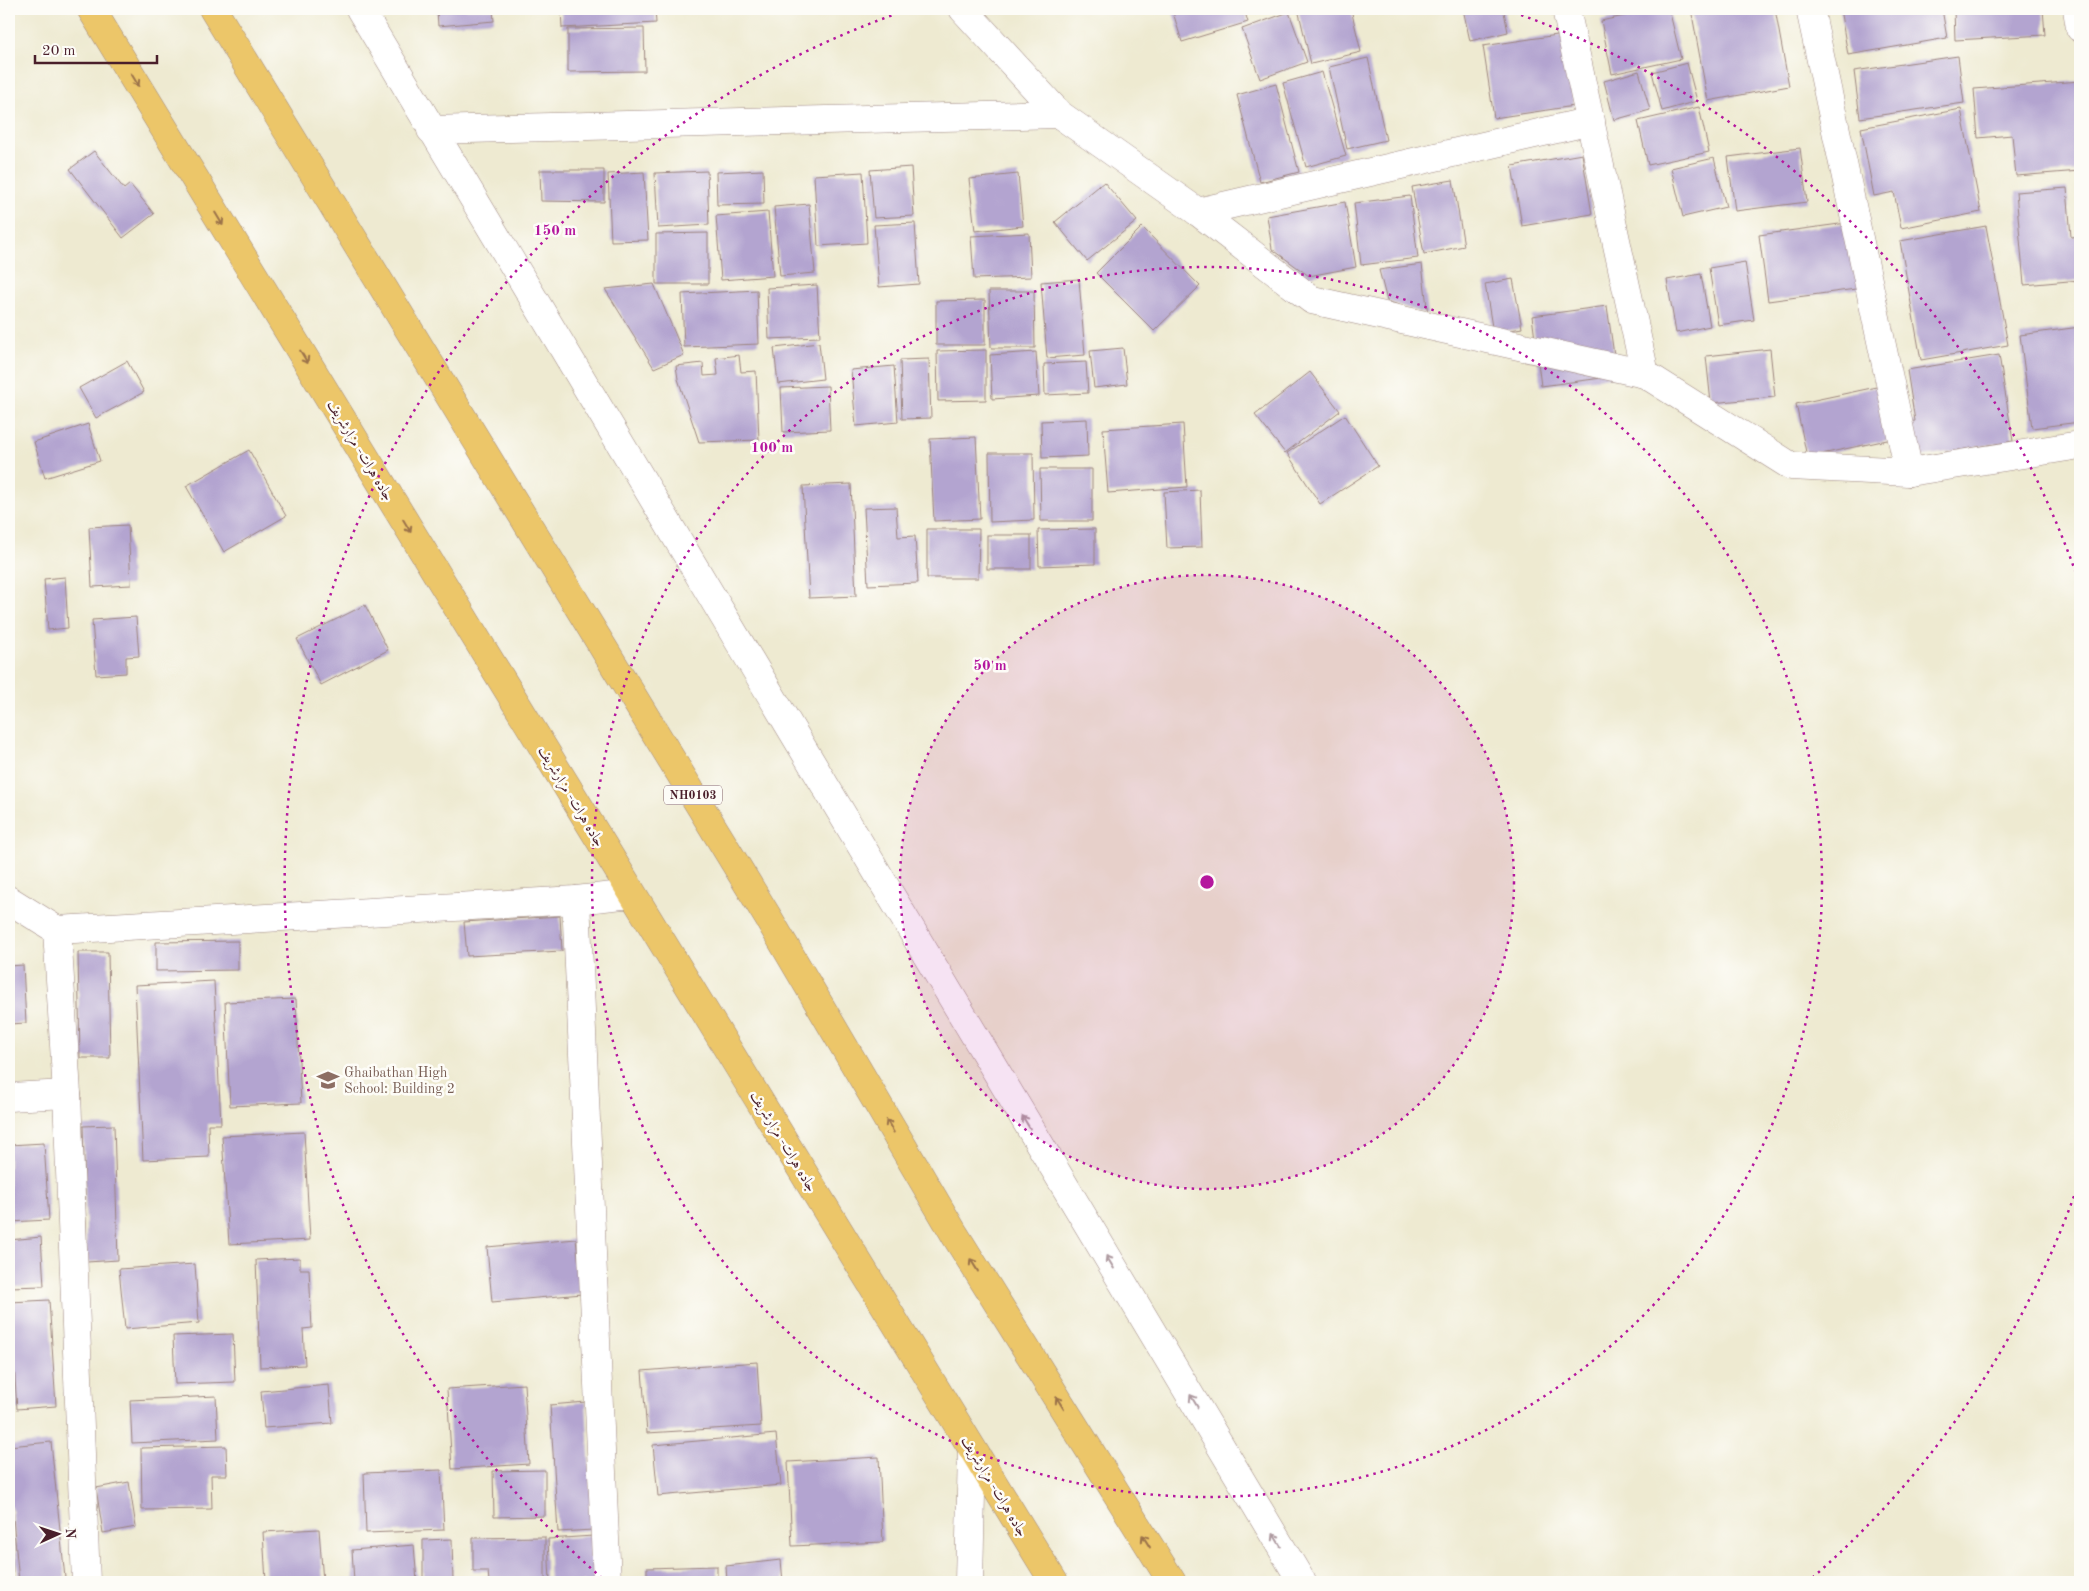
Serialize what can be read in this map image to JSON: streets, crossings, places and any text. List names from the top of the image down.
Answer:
{
  "streets": {
    "highway": ["جاده هرات- مزارشریف", "NH0103"]
  },
  "places": {
    "school or university": ["Ghaibathan High School: Building 2"]
  },
  "scale_bar": "20 m",
  "north": "right",
  "rings": ["150 m", "100 m", "50 m"]
}
